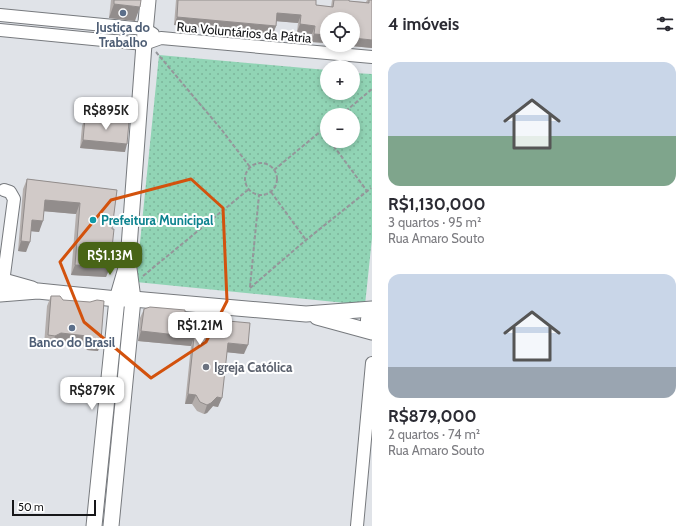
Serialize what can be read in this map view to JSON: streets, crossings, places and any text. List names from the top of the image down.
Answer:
{
  "streets": {
    "street": ["Rua Voluntários da Pátria"]
  },
  "places": [
    "Justiça do Trabalho",
    "Prefeitura Municipal",
    "Banco do Brasil",
    "Igreja Católica"
  ],
  "scale_bar": "50 m",
  "page": {
    "heading": "4 imóveis",
    "map_buttons": ["+", "−"],
    "list": [
      {
        "name": "R$1,130,000",
        "note": "3 quartos · 95 m² · Rua Amaro Souto"
      },
      {
        "name": "R$879,000",
        "note": "2 quartos · 74 m² · Rua Amaro Souto"
      }
    ],
    "price": [
      "R$895K",
      "R$1.13M",
      "R$1.21M",
      "R$879K"
    ],
    "scale": "50 m"
  }
}
